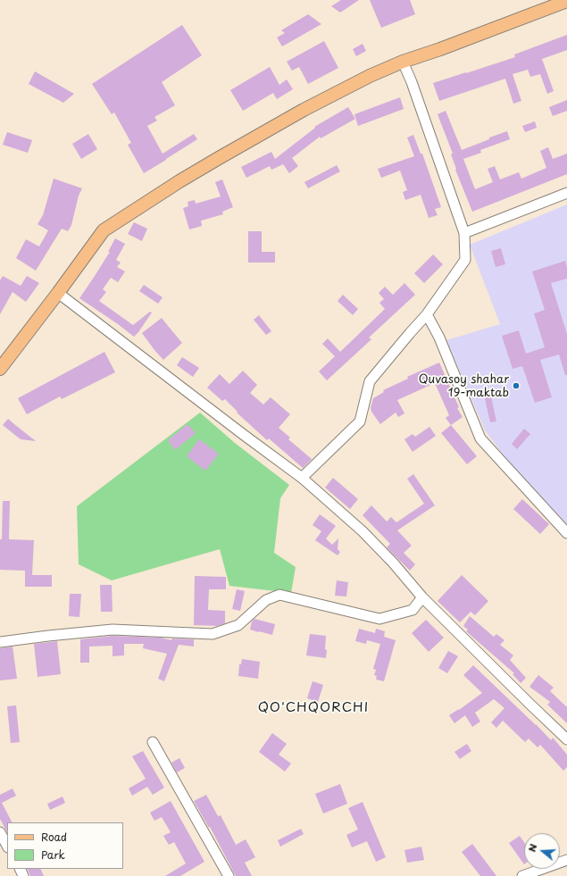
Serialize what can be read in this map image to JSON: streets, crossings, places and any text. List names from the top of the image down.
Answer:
{
  "districts": ["QO'CHQORCHI"],
  "places": ["Quvasoy shahar 19-maktab"],
  "legend": ["Road", "Park"],
  "north": "left"
}
